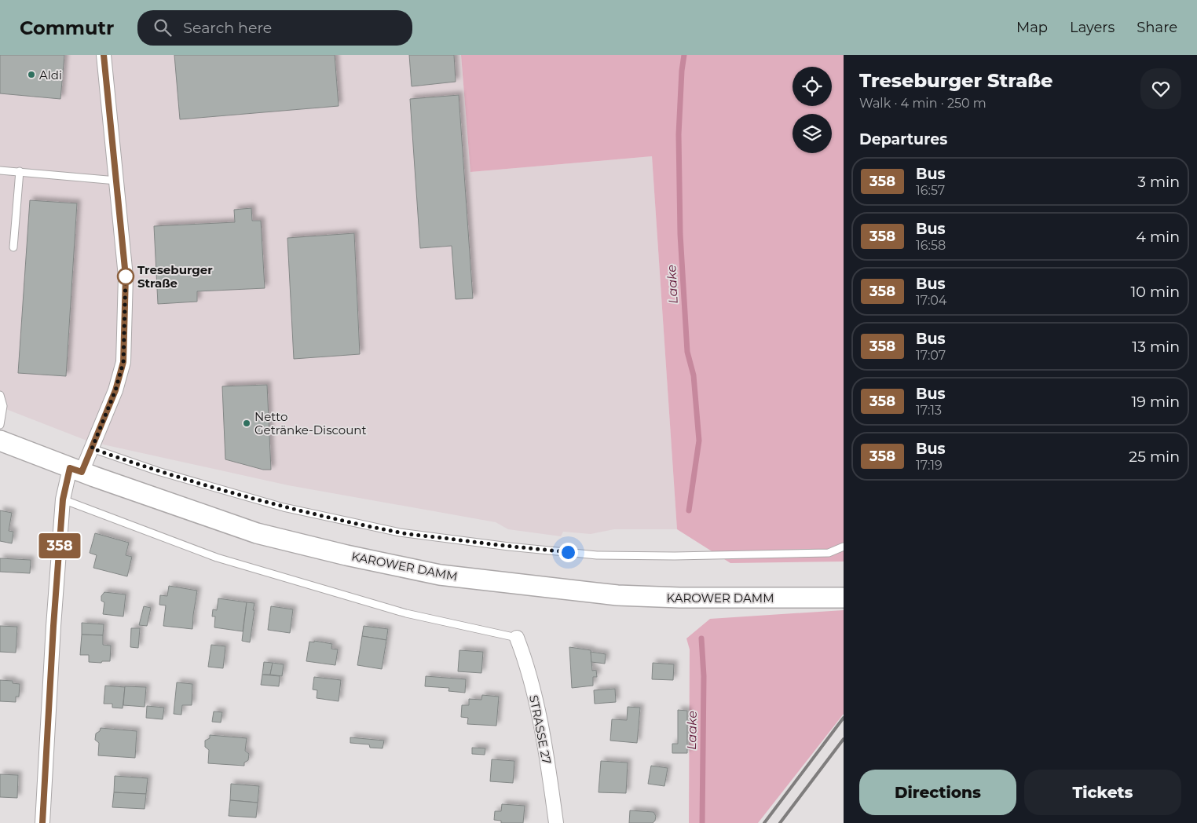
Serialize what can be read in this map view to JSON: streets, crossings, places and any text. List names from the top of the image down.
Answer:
{
  "streets": {
    "main road": ["KAROWER DAMM"],
    "street": ["STRASSE 27"]
  },
  "water": ["Laake"],
  "places": ["Aldi", "Treseburger Straße", "Netto Getränke-Discount"],
  "lines": ["bus line 358"],
  "page": {
    "header": "Commutr",
    "search": "Search here",
    "nav": ["Map", "Layers", "Share"],
    "on_map": "358",
    "heading": [
      ["Treseburger Straße", "Walk · 4 min · 250 m"],
      "Departures"
    ],
    "list": [
      {
        "mark": "358",
        "name": "Bus",
        "note": "16:57",
        "value": "3 min"
      },
      {
        "mark": "358",
        "name": "Bus",
        "note": "16:58",
        "value": "4 min"
      },
      {
        "mark": "358",
        "name": "Bus",
        "note": "17:04",
        "value": "10 min"
      },
      {
        "mark": "358",
        "name": "Bus",
        "note": "17:07",
        "value": "13 min"
      },
      {
        "mark": "358",
        "name": "Bus",
        "note": "17:13",
        "value": "19 min"
      },
      {
        "mark": "358",
        "name": "Bus",
        "note": "17:19",
        "value": "25 min"
      }
    ],
    "buttons": ["Directions", "Tickets"]
  }
}
